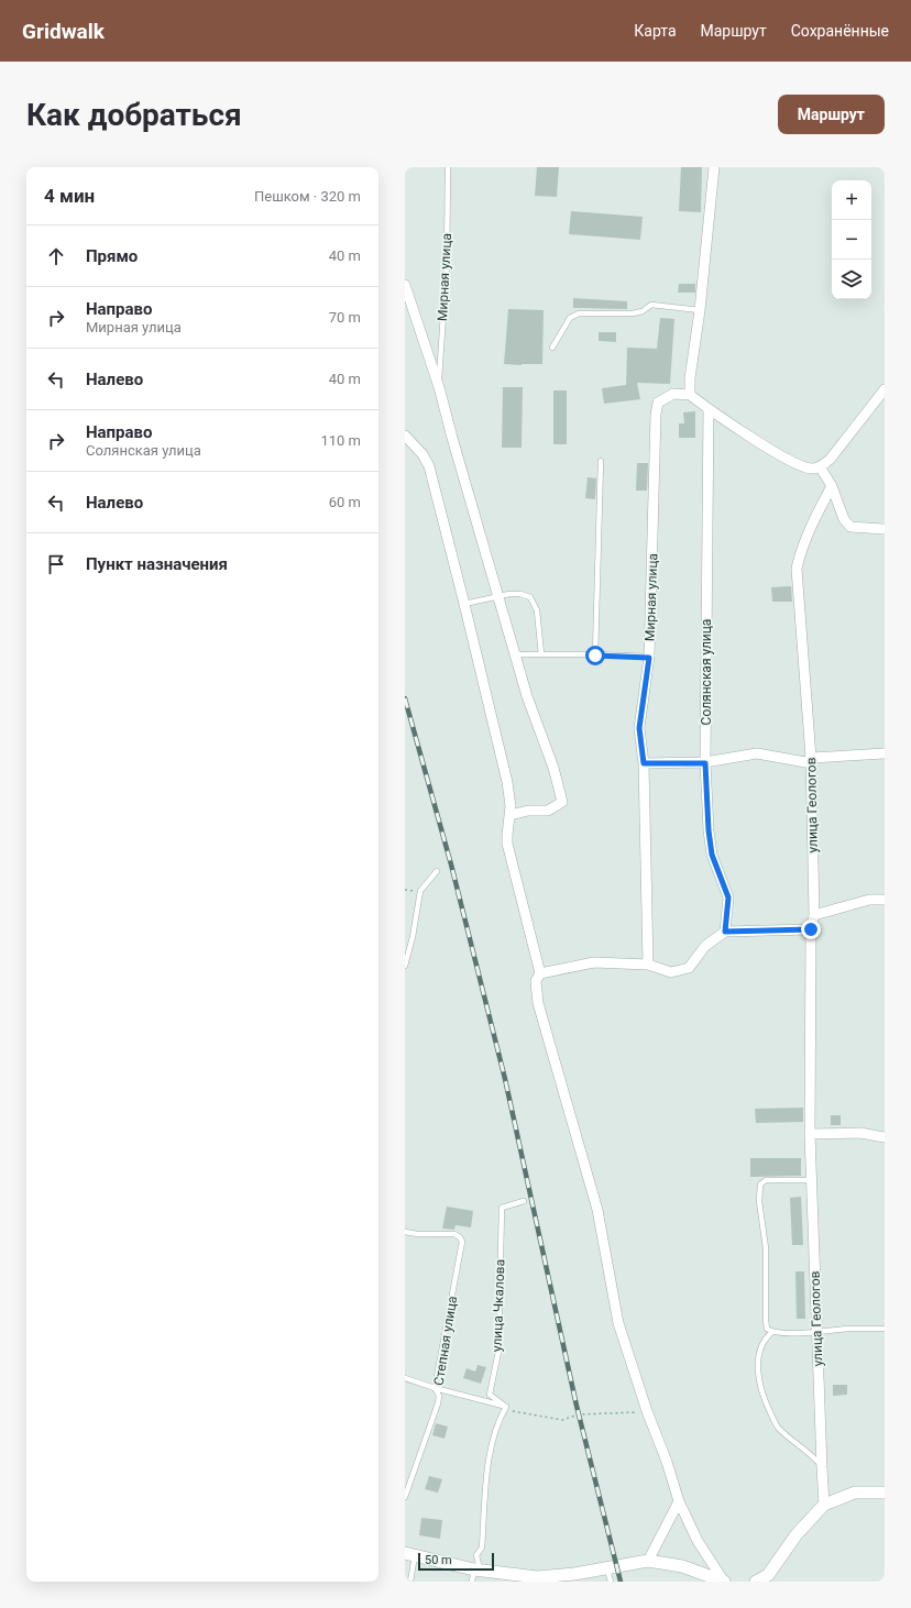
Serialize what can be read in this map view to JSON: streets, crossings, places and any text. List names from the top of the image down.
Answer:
{
  "streets": {
    "street": ["Мирная улица", "Солянская улица", "улица Геологов"],
    "lane": ["улица Чкалова", "Степная улица"]
  },
  "scale_bar": "50 m",
  "page": {
    "header": "Gridwalk",
    "nav": ["Карта", "Маршрут", "Сохранённые"],
    "buttons": "Маршрут",
    "title": "Как добраться",
    "heading": ["4 мин", "Пешком · 320 m"],
    "map_buttons": ["+", "−"],
    "list": [
      ["Прямо", "40 m"],
      ["Направо", "Мирная улица", "70 m"],
      ["Налево", "40 m"],
      ["Направо", "Солянская улица", "110 m"],
      ["Налево", "60 m"],
      "Пункт назначения"
    ],
    "scale": "50 m"
  }
}
